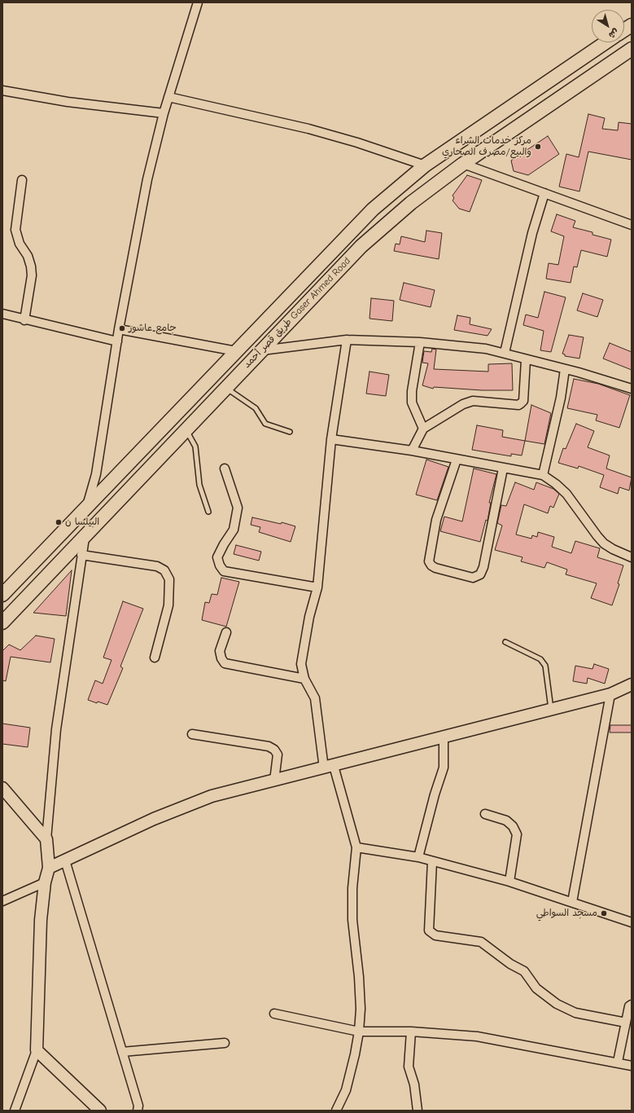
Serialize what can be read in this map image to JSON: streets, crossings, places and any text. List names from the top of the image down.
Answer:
{
  "streets": {
    "main road": ["طريق قصر أحمد Gaser Ahmed Road"]
  },
  "places": [
    "مركز خدمات الشراء والبيع/مصرف الصحاري",
    "جامع عاشور",
    "البيلسا ن",
    "مسجد السواطي"
  ],
  "north": "bottom right"
}
